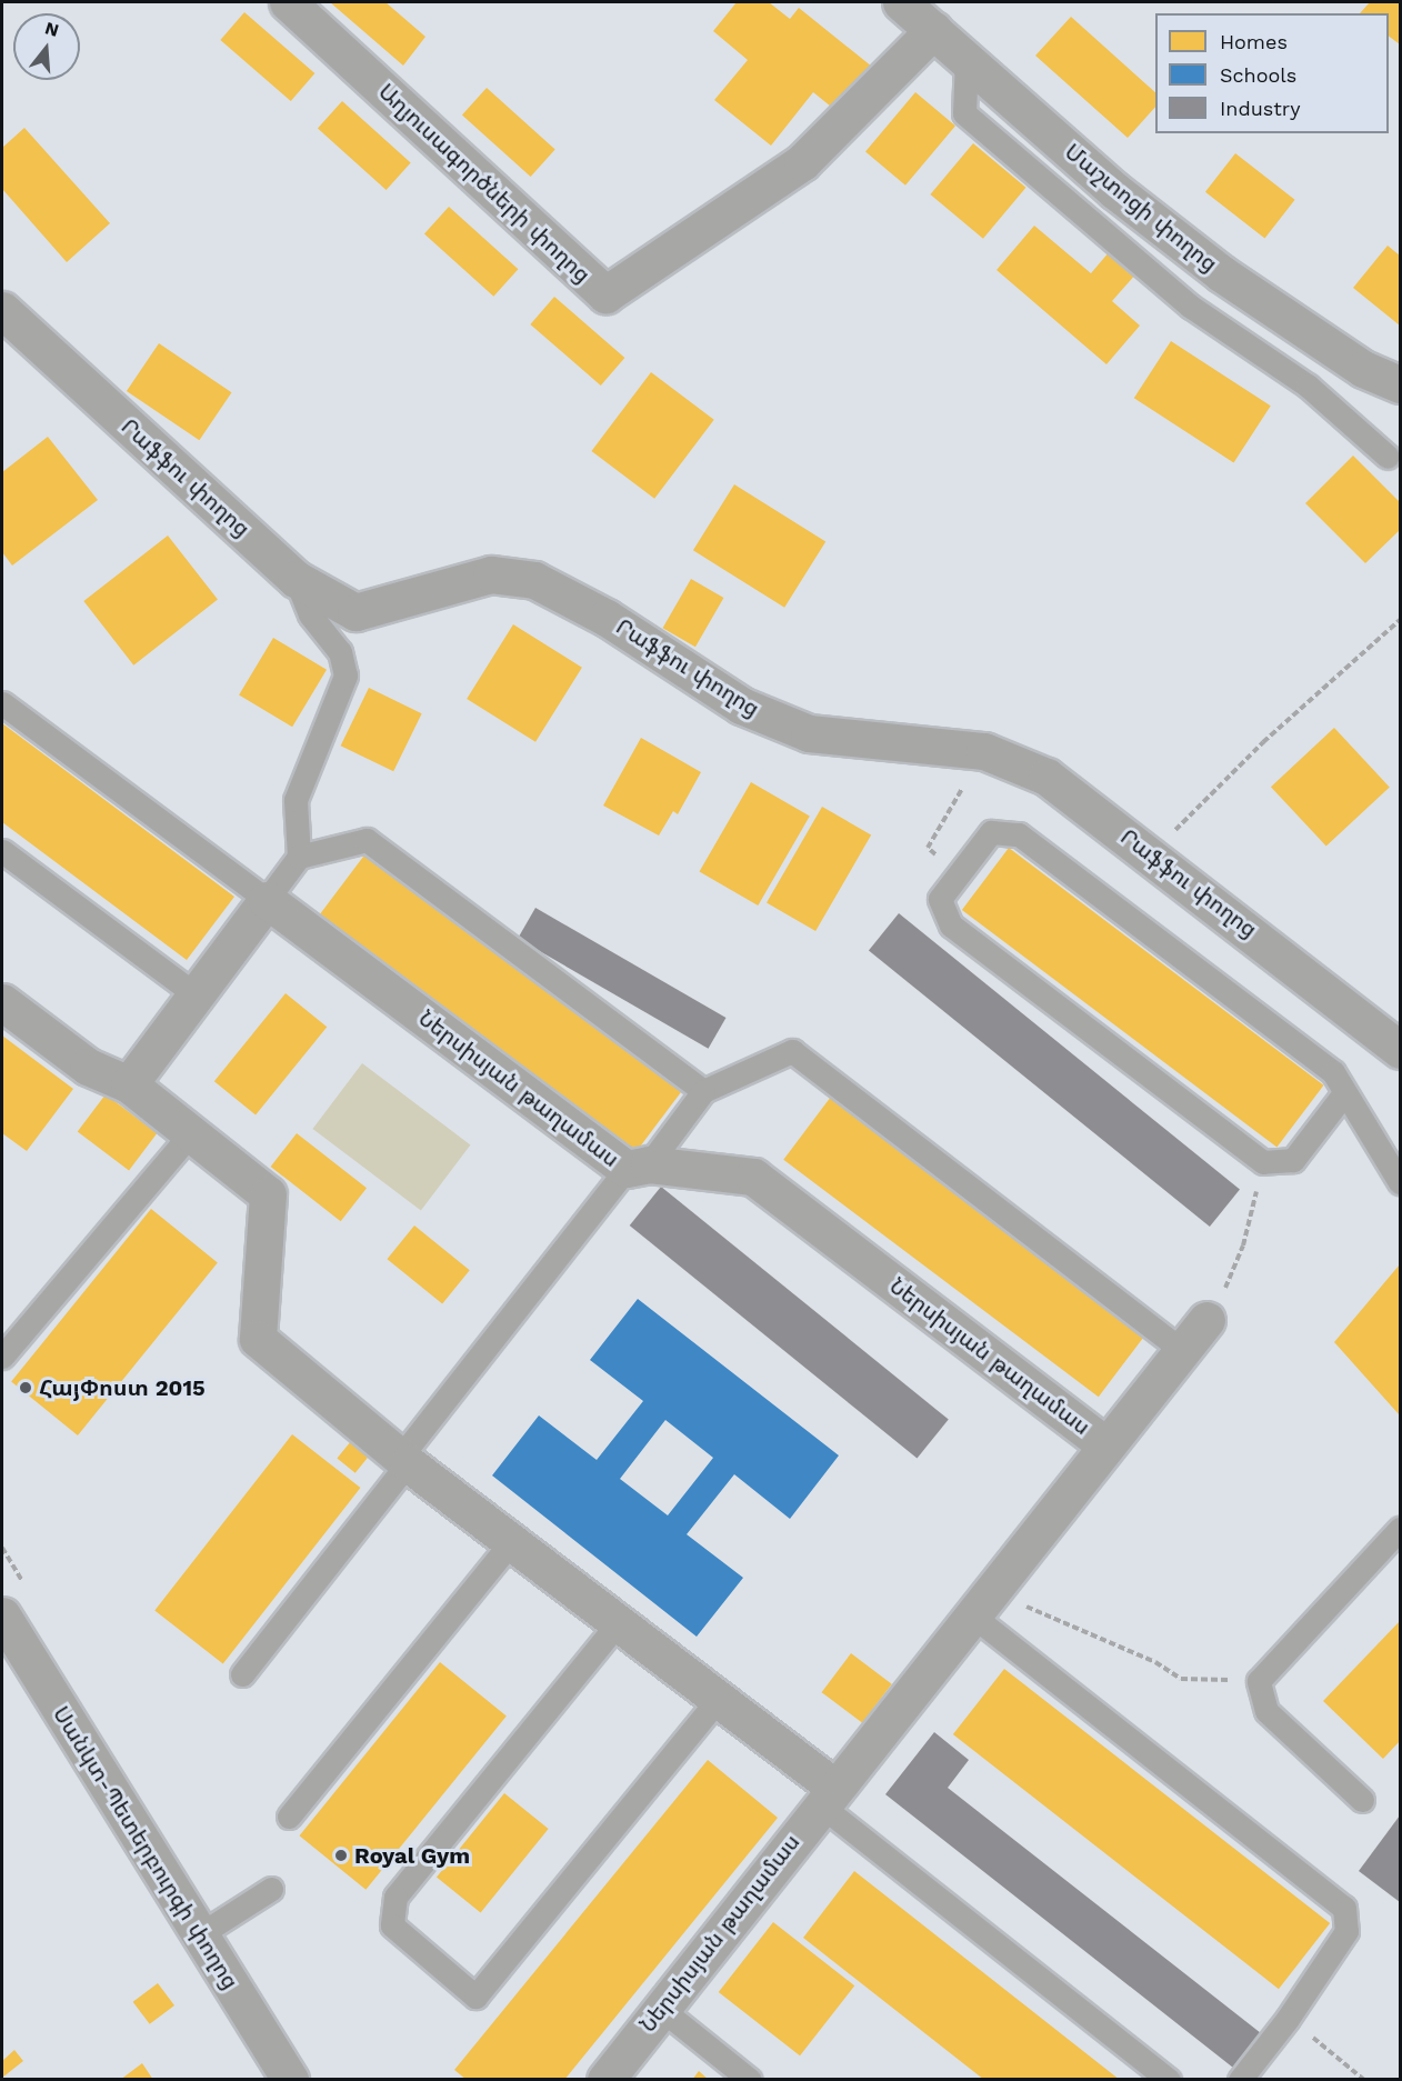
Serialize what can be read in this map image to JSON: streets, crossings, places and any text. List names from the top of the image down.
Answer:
{
  "streets": {
    "street": [
      "Աղյուսագործների փողոց",
      "Մաշտոցի փողոց",
      "Րաֆֆու փողոց",
      "Ներսիսյան թաղամաս",
      "Սանկտ-Պետերբուրգի փողոց"
    ]
  },
  "crossings": [
    ["Աղյուսագործների փողոց", "Մաշտոցի փողոց"]
  ],
  "places": ["ՀայՓոստ 2015", "Royal Gym"],
  "legend": ["Homes", "Schools", "Industry"],
  "north": "top"
}
